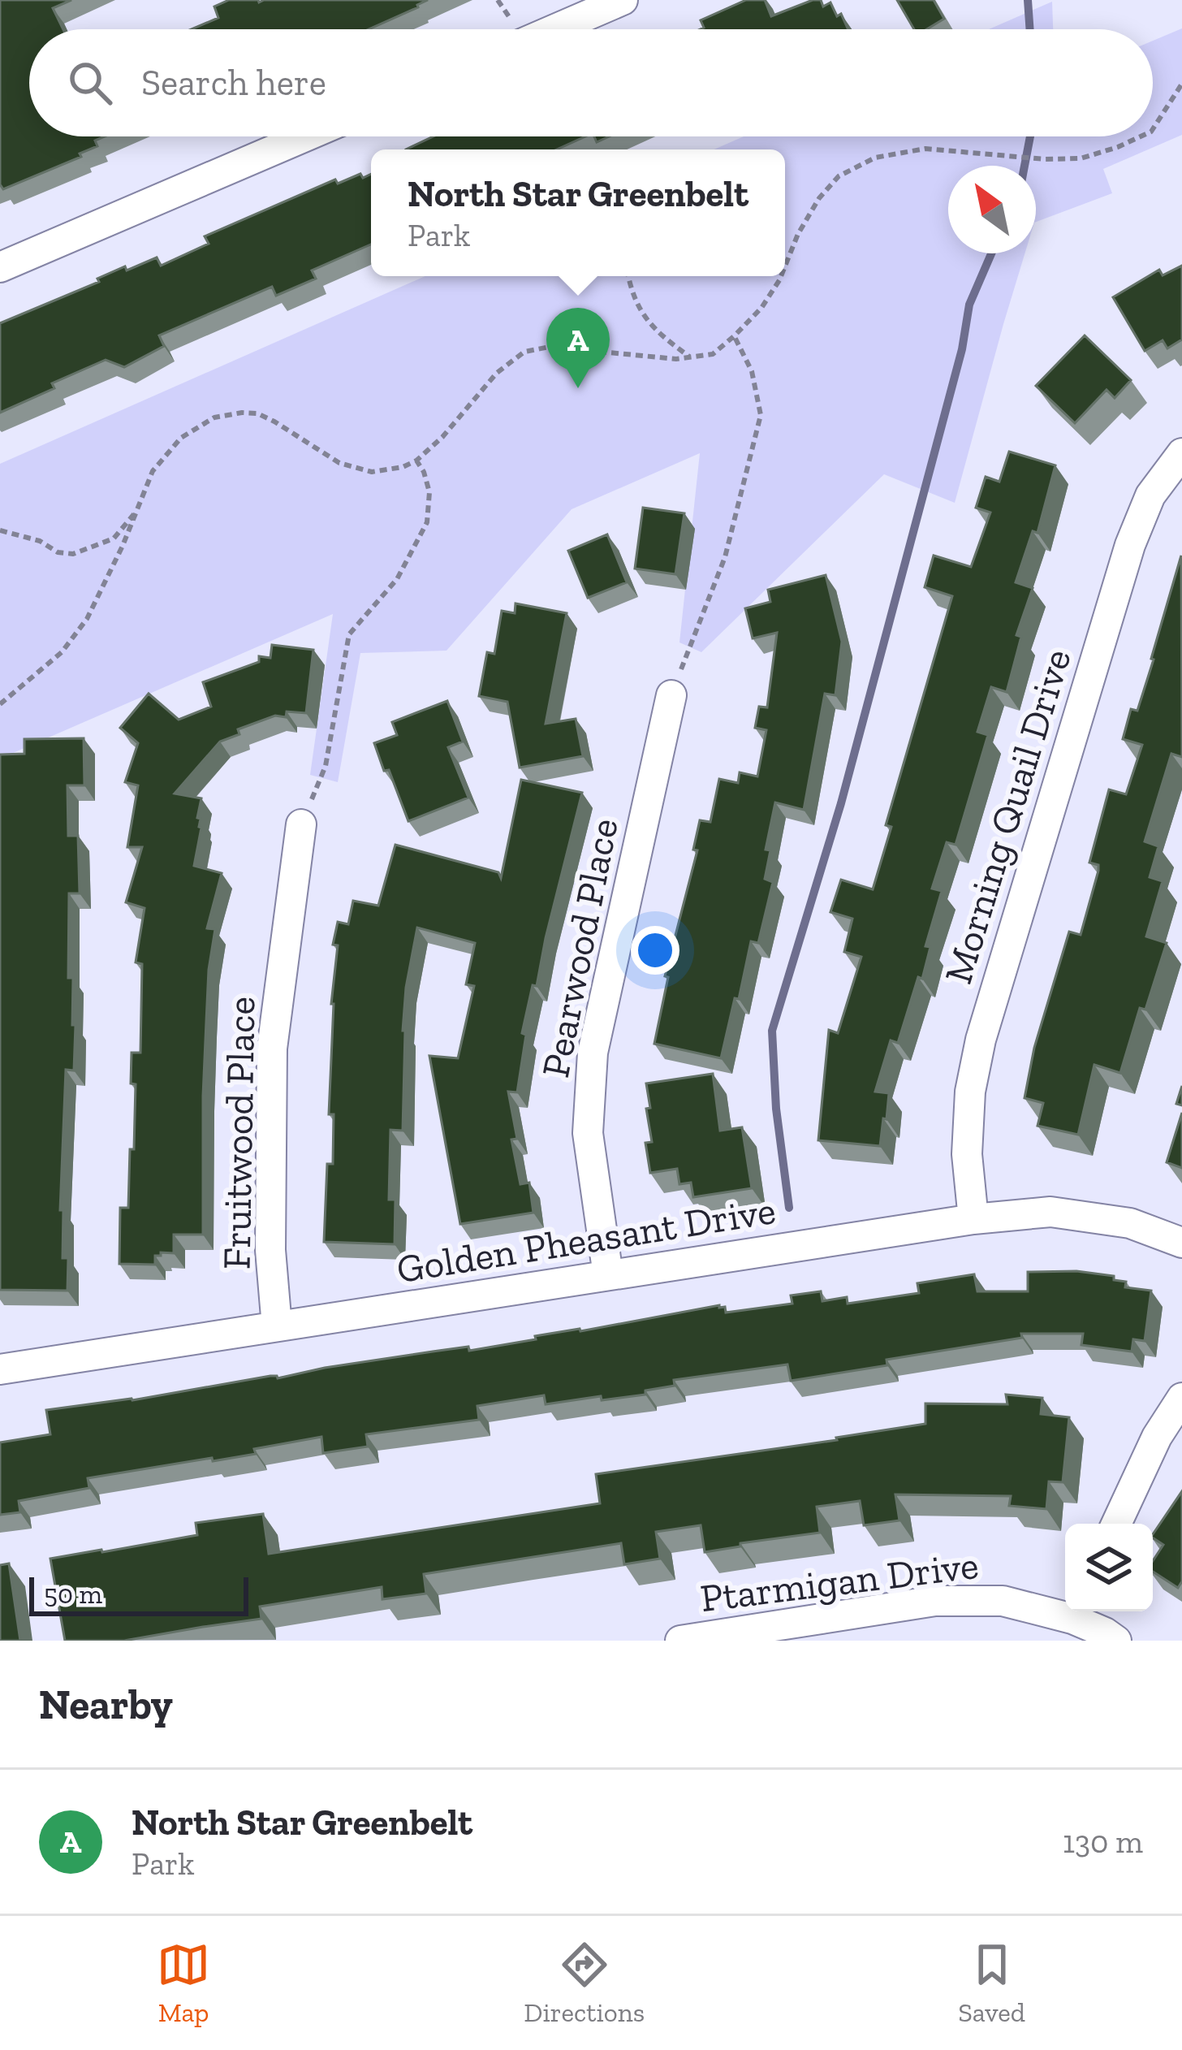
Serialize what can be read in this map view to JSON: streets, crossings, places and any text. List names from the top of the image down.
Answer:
{
  "streets": {
    "street": [
      "Morning Quail Drive",
      "Pearwood Place",
      "Fruitwood Place",
      "Golden Pheasant Drive",
      "Ptarmigan Drive"
    ]
  },
  "crossings": [
    ["Morning Quail Drive", "Golden Pheasant Drive"],
    ["Pearwood Place", "Golden Pheasant Drive"],
    ["Fruitwood Place", "Golden Pheasant Drive"]
  ],
  "scale_bar": "50 m",
  "north": "top left",
  "page": {
    "search": "Search here",
    "popup": ["North Star Greenbelt", "Park"],
    "pins": "A",
    "scale": "50 m",
    "heading": "Nearby",
    "list": [
      {
        "mark": "A",
        "name": "North Star Greenbelt",
        "note": "Park",
        "value": "130 m"
      }
    ],
    "nav": ["Map", "Directions", "Saved"]
  }
}
